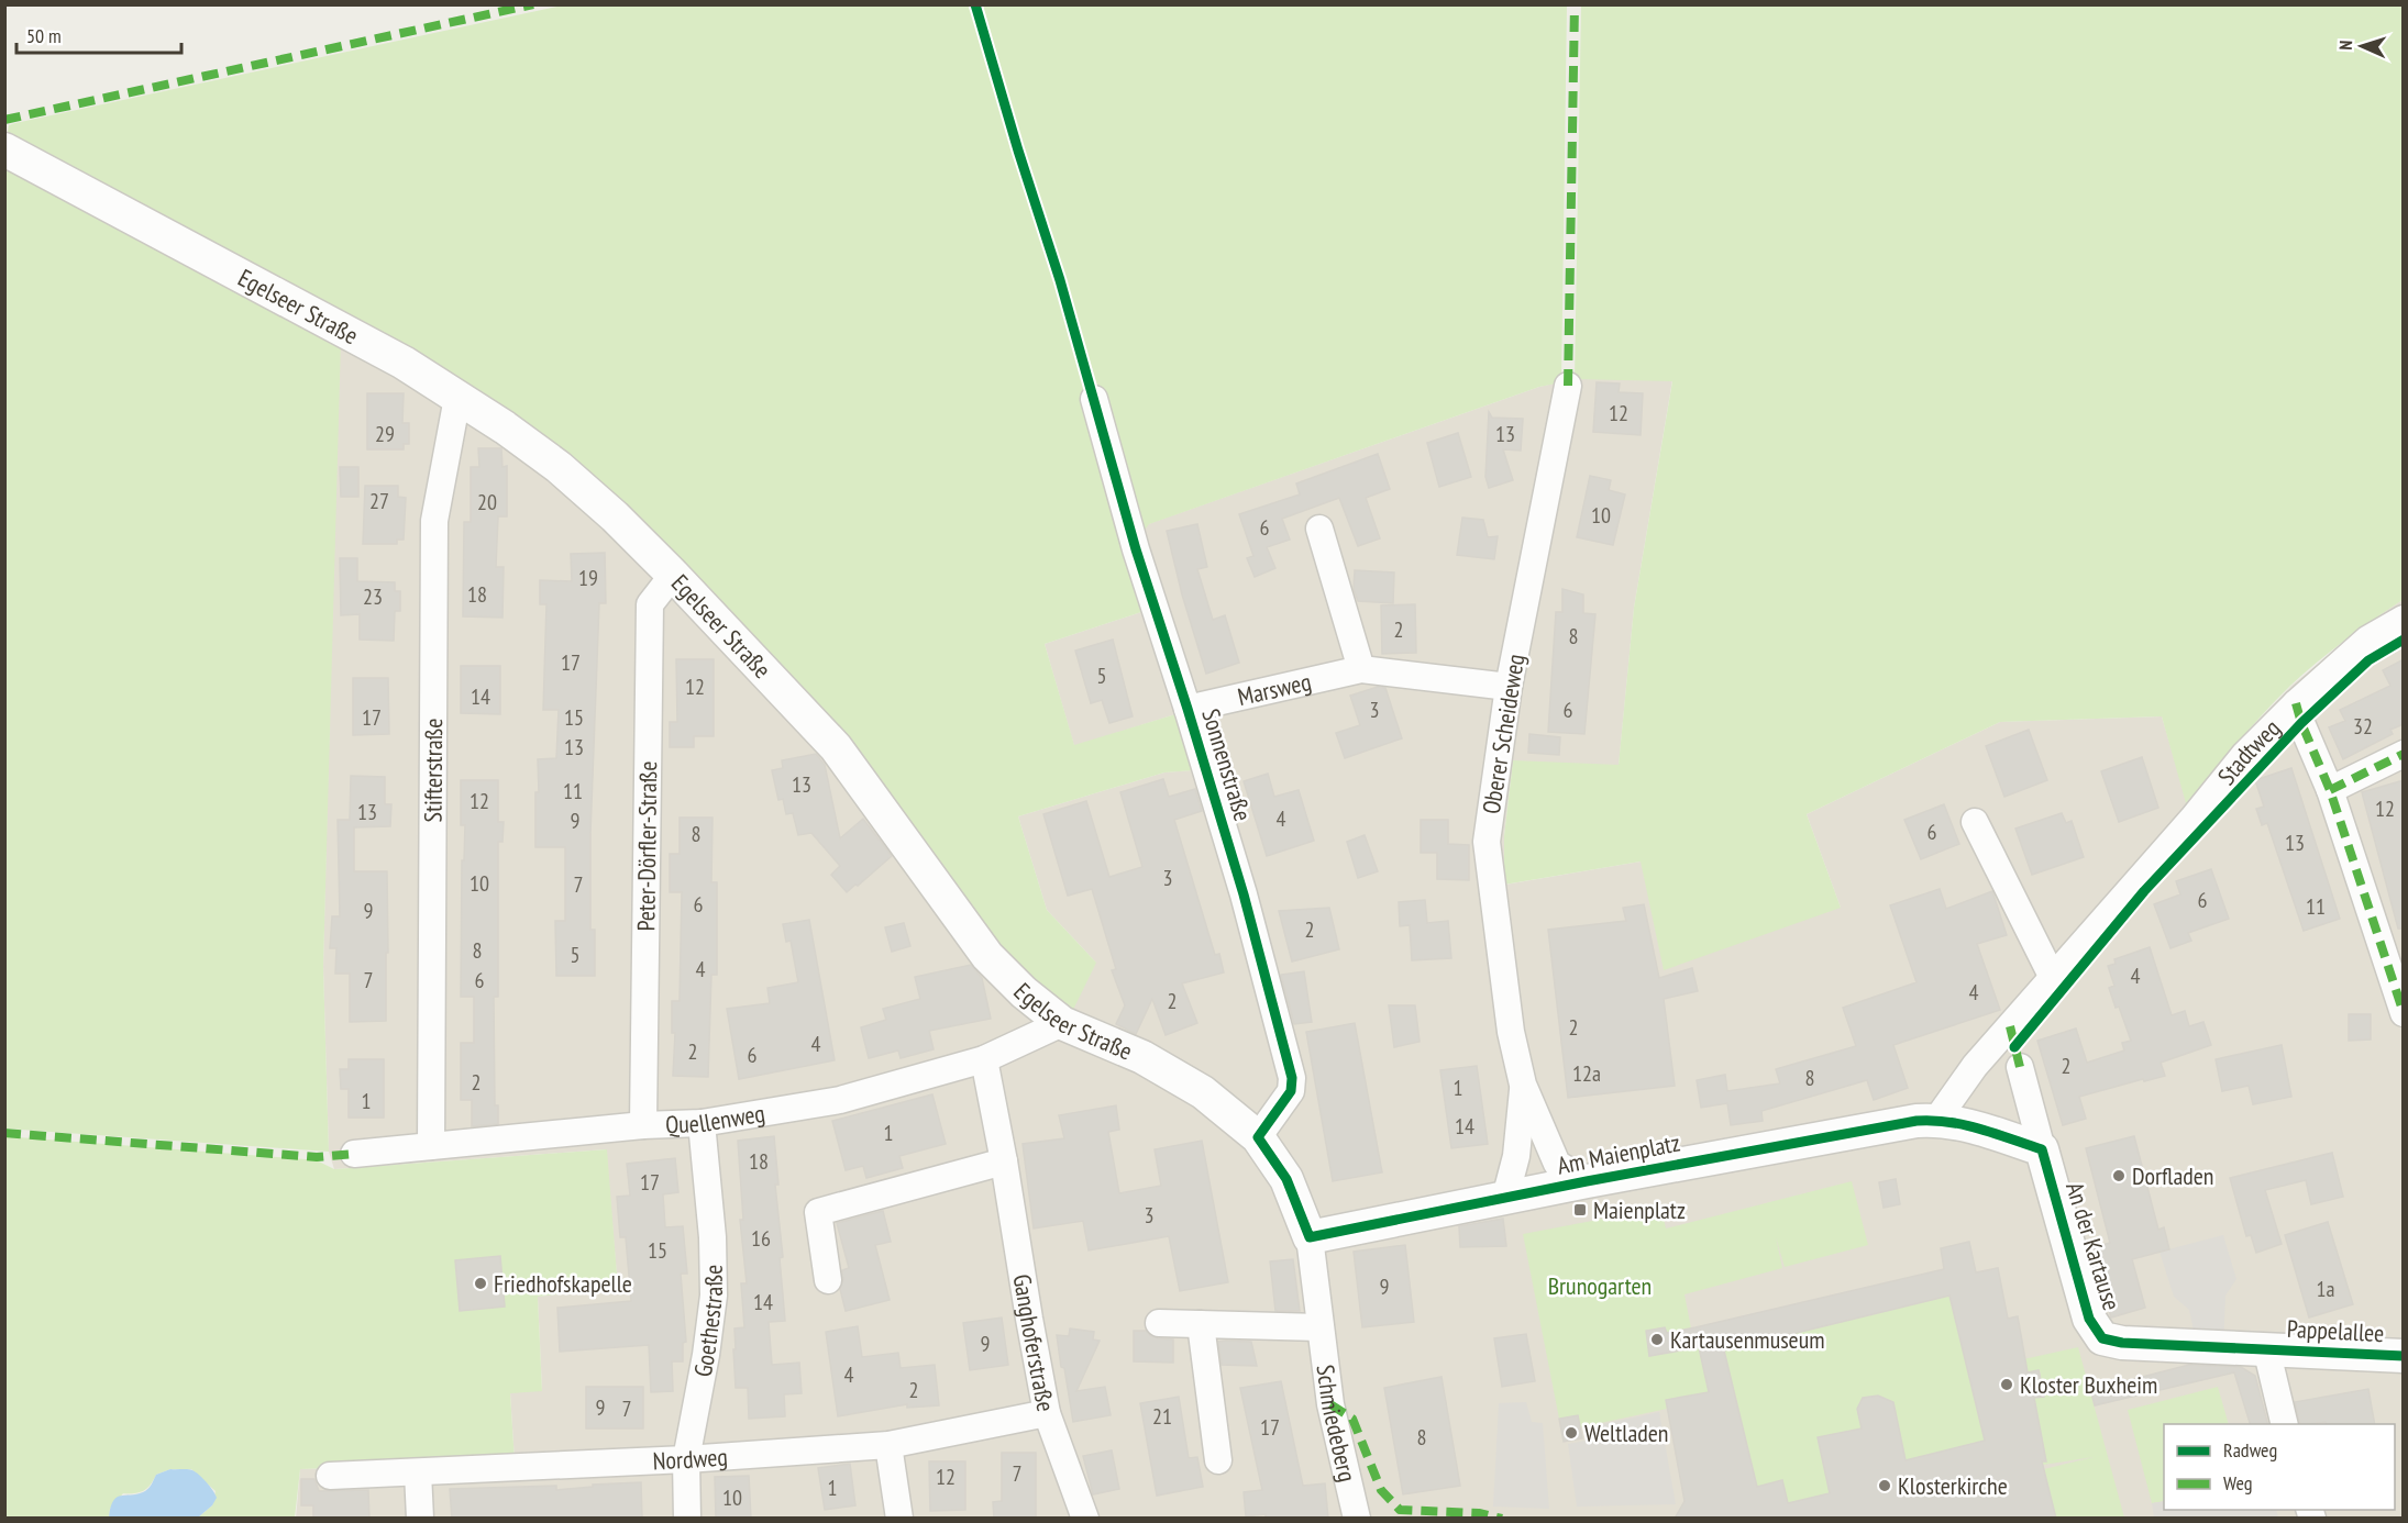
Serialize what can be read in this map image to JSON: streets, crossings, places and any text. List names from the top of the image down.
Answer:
{
  "streets": {
    "street": [
      "Egelseer Straße",
      "Marsweg",
      "Oberer Scheideweg",
      "Stadtweg",
      "Sonnenstraße",
      "Stifterstraße",
      "Peter-Dörfler-Straße",
      "Quellenweg",
      "Am Maienplatz",
      "An der Kartause",
      "Goethestraße",
      "Pappelallee",
      "Ganghoferstraße",
      "Schmiedeberg",
      "Nordweg"
    ]
  },
  "crossings": [
    ["Egelseer Straße", "Sonnenstraße"],
    ["Egelseer Straße", "Stifterstraße"],
    ["Egelseer Straße", "Peter-Dörfler-Straße"],
    ["Egelseer Straße", "Quellenweg"],
    ["Egelseer Straße", "Am Maienplatz"],
    ["Egelseer Straße", "Schmiedeberg"],
    ["Marsweg", "Oberer Scheideweg"],
    ["Marsweg", "Sonnenstraße"],
    ["Oberer Scheideweg", "Am Maienplatz"],
    ["Stadtweg", "Am Maienplatz"],
    ["Stifterstraße", "Quellenweg"],
    ["Peter-Dörfler-Straße", "Quellenweg"],
    ["Quellenweg", "Goethestraße"],
    ["Quellenweg", "Ganghoferstraße"],
    ["Am Maienplatz", "Schmiedeberg"],
    ["An der Kartause", "Pappelallee"],
    ["Goethestraße", "Nordweg"],
    ["Ganghoferstraße", "Nordweg"]
  ],
  "parks": ["Brunogarten"],
  "places": {
    "other": [
      "Dorfladen",
      "Friedhofskapelle",
      "Kartausenmuseum",
      "Kloster Buxheim",
      "Weltladen",
      "Klosterkirche"
    ],
    "transit": ["Maienplatz"]
  },
  "house_numbers": [
    "12",
    "29",
    "13",
    "27",
    "20",
    "10",
    "6",
    "19",
    "18",
    "23",
    "2",
    "8",
    "17",
    "5",
    "12",
    "14",
    "3",
    "6",
    "17",
    "15",
    "32",
    "13",
    "13",
    "11",
    "12",
    "12",
    "13",
    "4",
    "9",
    "6",
    "8",
    "13",
    "3",
    "10",
    "7",
    "6",
    "6",
    "11",
    "9",
    "2",
    "8",
    "5",
    "4",
    "4",
    "7",
    "6",
    "4",
    "2",
    "2",
    "4",
    "2",
    "6",
    "2",
    "12a",
    "8",
    "2",
    "1",
    "1",
    "14",
    "1",
    "18",
    "17",
    "3",
    "16",
    "15",
    "9",
    "1a",
    "14",
    "9",
    "4",
    "2",
    "9",
    "7",
    "21",
    "17",
    "8",
    "7",
    "12",
    "1",
    "10"
  ],
  "legend": ["Radweg", "Weg"],
  "scale_bar": "50 m",
  "north": "left"
}
